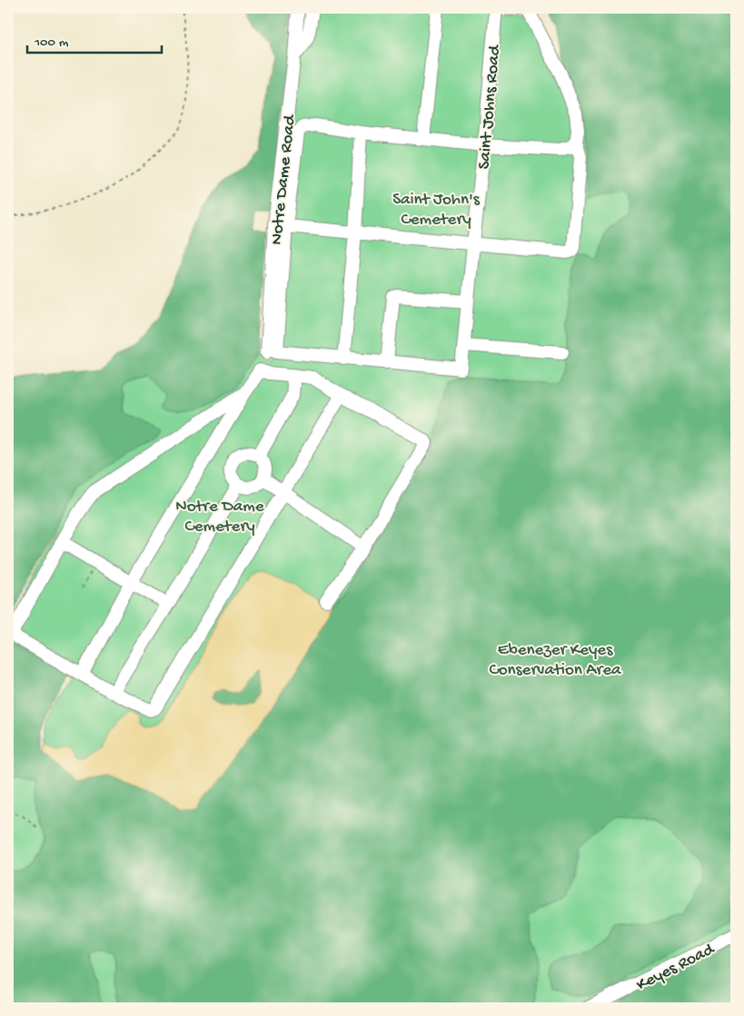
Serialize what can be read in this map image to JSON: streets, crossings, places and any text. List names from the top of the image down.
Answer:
{
  "streets": {
    "street": ["Saint Johns Road", "Notre Dame Road", "Keyes Road"]
  },
  "parks": ["Saint John's Cemetery", "Notre Dame Cemetery", "Ebenezer Keyes Conservation Area"],
  "scale_bar": "100 m"
}
